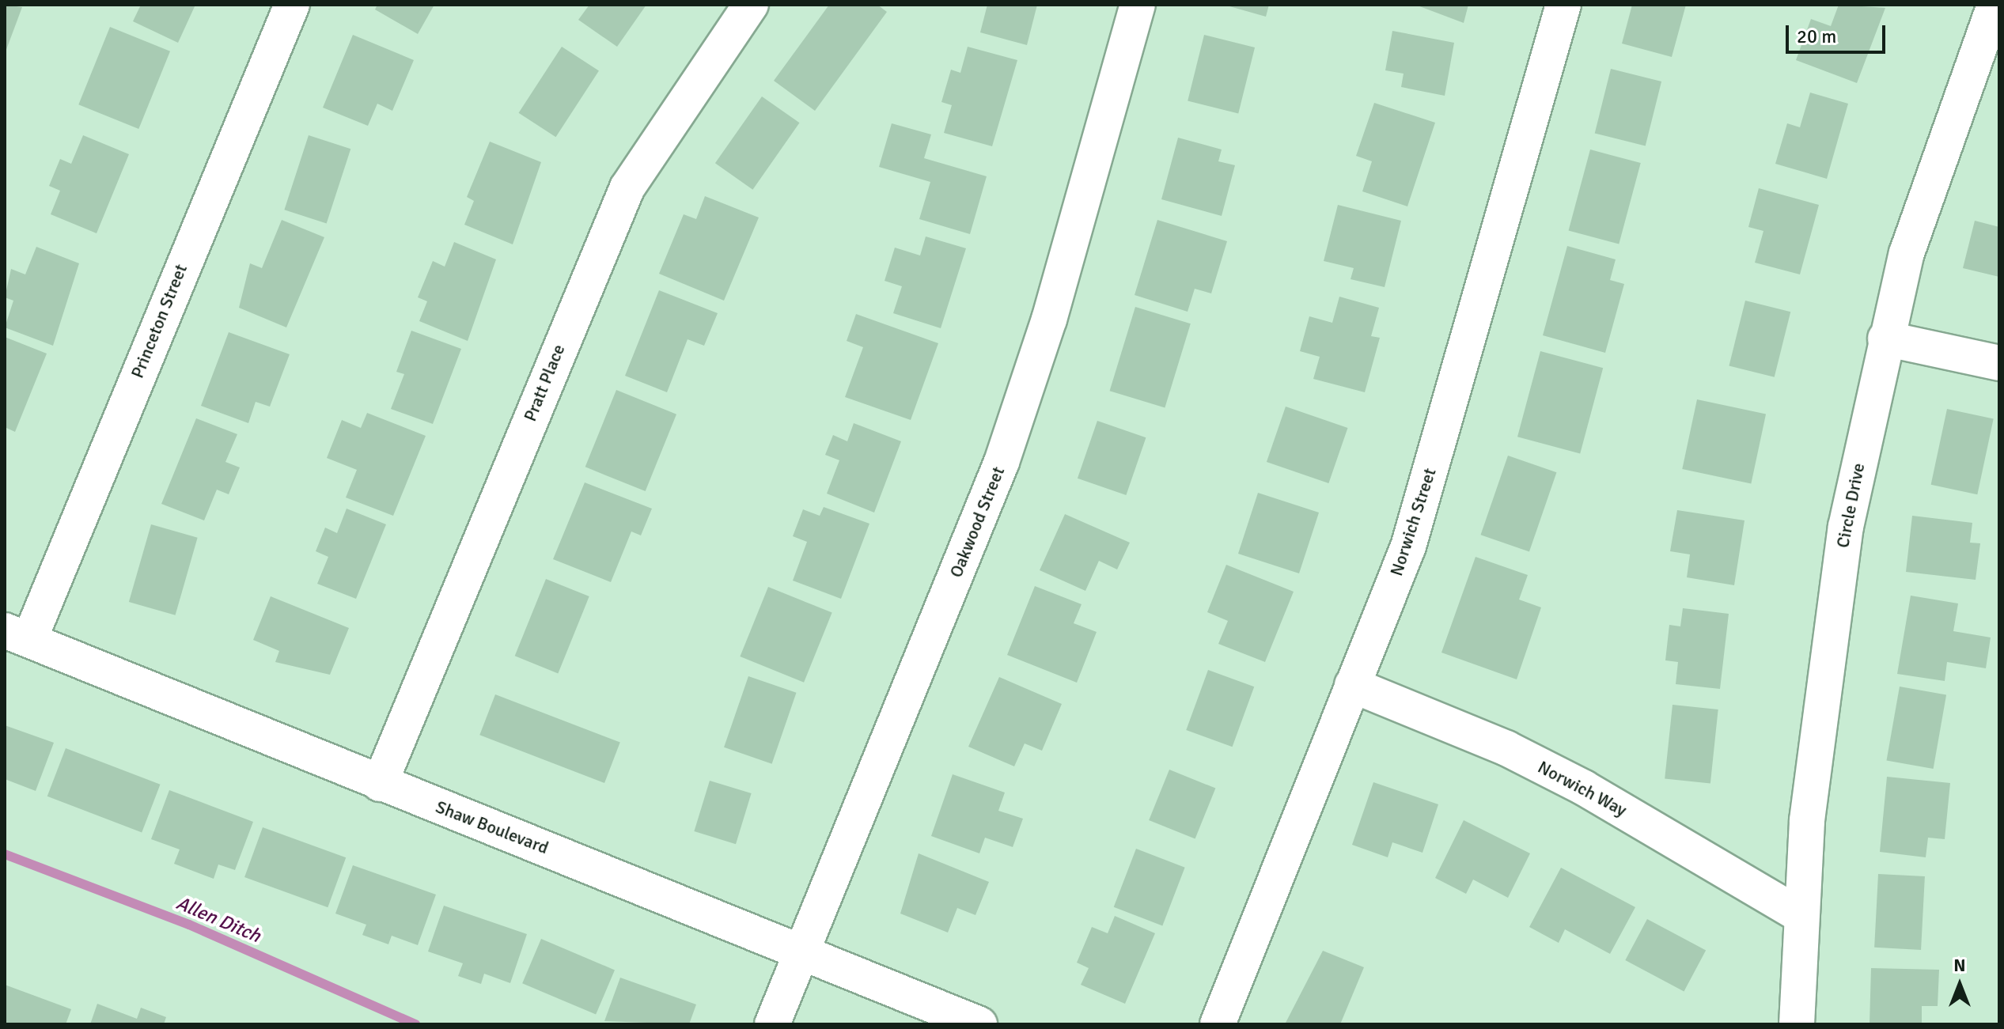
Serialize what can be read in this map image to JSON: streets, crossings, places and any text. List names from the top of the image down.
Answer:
{
  "streets": {
    "street": [
      "Princeton Street",
      "Pratt Place",
      "Circle Drive",
      "Oakwood Street",
      "Norwich Street",
      "Norwich Way",
      "Shaw Boulevard"
    ]
  },
  "crossings": [
    ["Princeton Street", "Shaw Boulevard"],
    ["Pratt Place", "Shaw Boulevard"],
    ["Circle Drive", "Norwich Way"],
    ["Oakwood Street", "Shaw Boulevard"],
    ["Norwich Street", "Norwich Way"]
  ],
  "water": ["Allen Ditch"],
  "scale_bar": "20 m",
  "north": "top"
}
